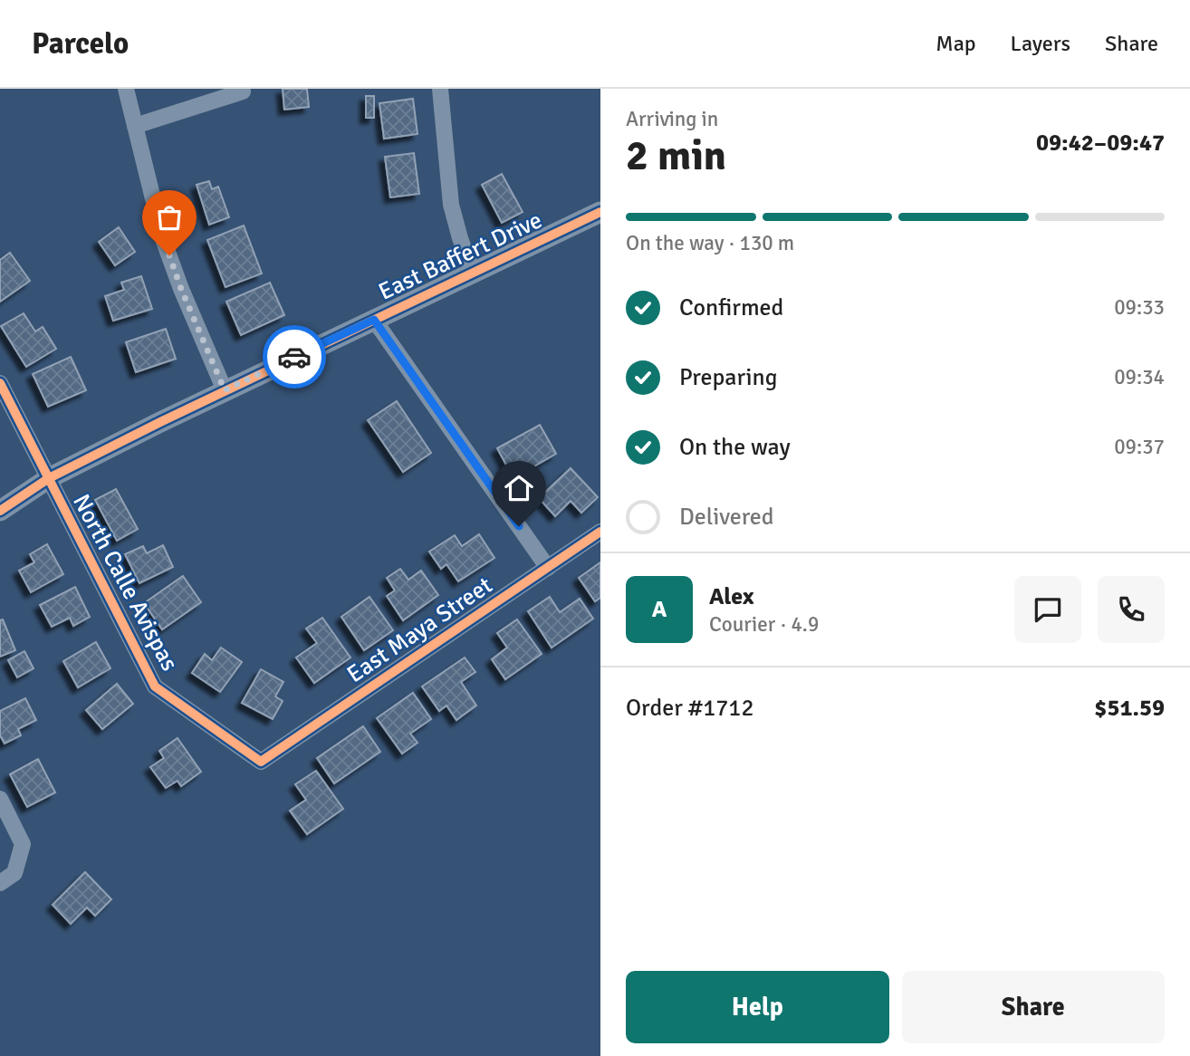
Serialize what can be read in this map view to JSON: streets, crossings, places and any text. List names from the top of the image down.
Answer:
{
  "streets": {
    "street": ["East Baffert Drive", "North Calle Avispas", "East Maya Street"]
  },
  "crossings": [
    ["East Baffert Drive", "North Calle Avispas"],
    ["North Calle Avispas", "East Maya Street"]
  ],
  "page": {
    "header": "Parcelo",
    "nav": ["Map", "Layers", "Share"],
    "heading": ["2 min", "Arriving in", "09:42–09:47"],
    "panel": [
      "Alex",
      "Courier · 4.9",
      "Order #1712",
      "$51.59"
    ],
    "bar": "On the way · 130 m",
    "list": [
      ["Confirmed", "09:33"],
      ["Preparing", "09:34"],
      ["On the way", "09:37"],
      "Delivered"
    ],
    "round": "A",
    "buttons": ["Help", "Share"]
  }
}
